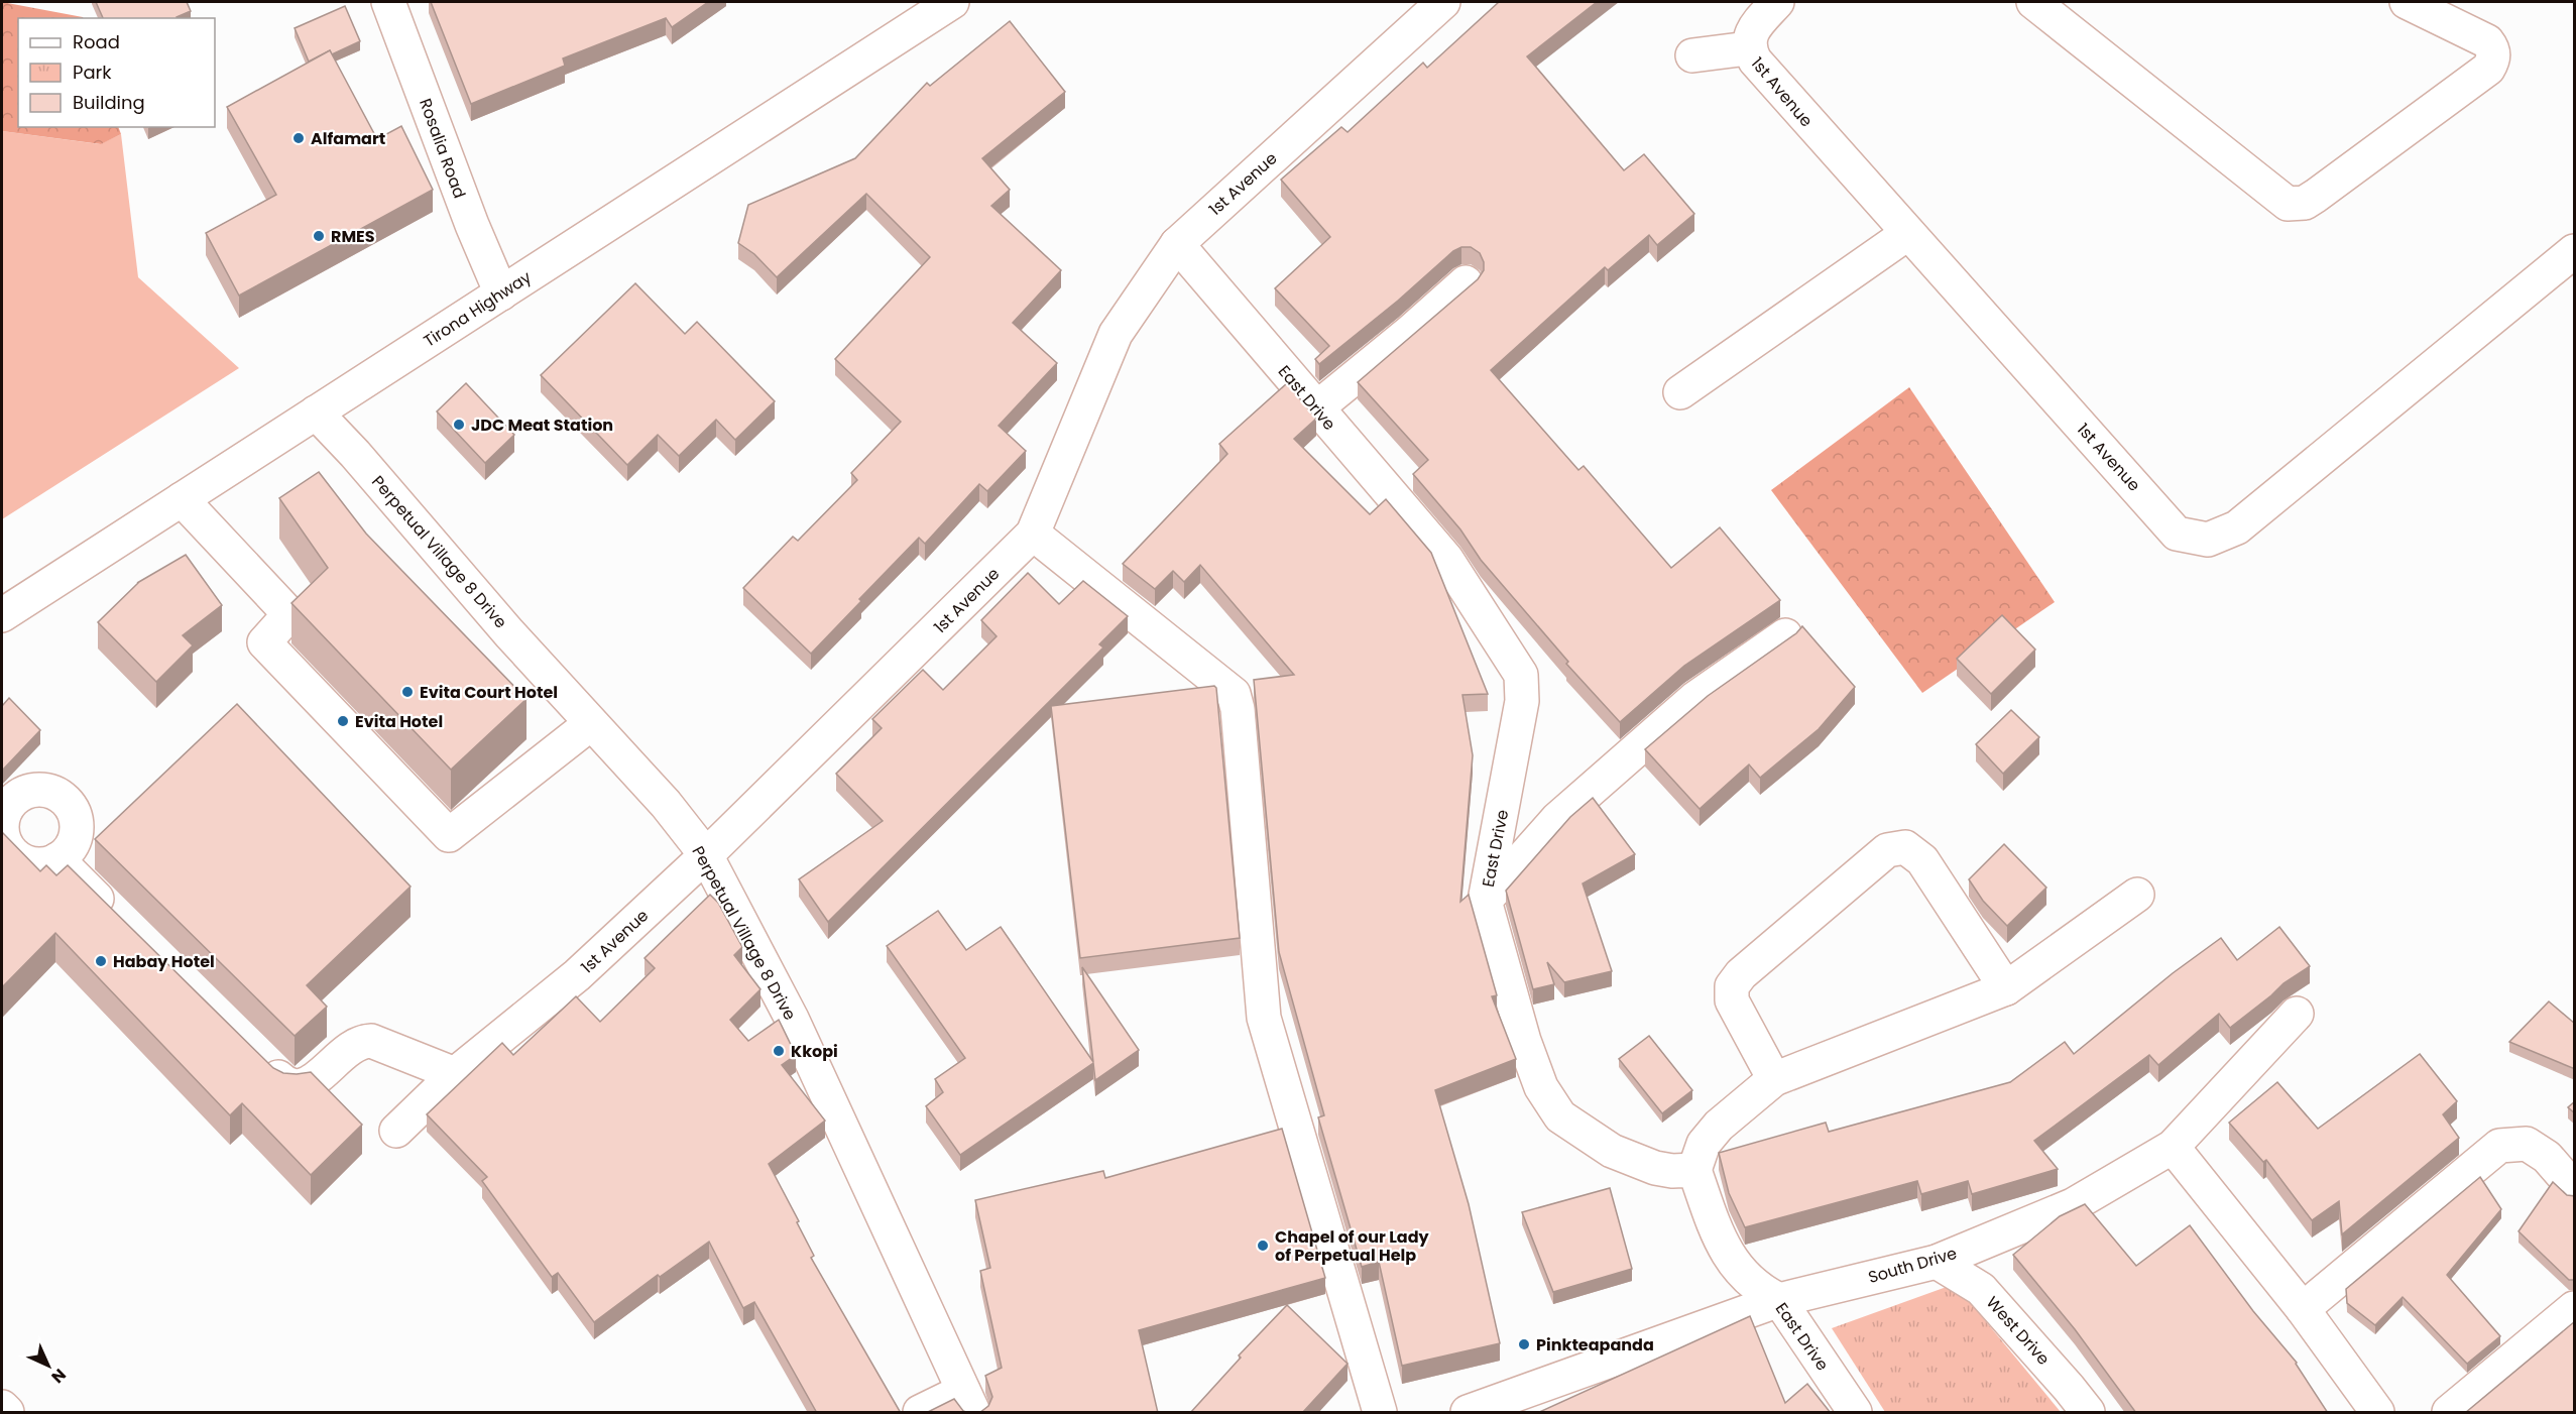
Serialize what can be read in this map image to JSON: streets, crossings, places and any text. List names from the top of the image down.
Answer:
{
  "streets": {
    "street": [
      "1st Avenue",
      "Rosalia Road",
      "Tirona Highway",
      "East Drive",
      "Perpetual Village 8 Drive",
      "South Drive",
      "West Drive"
    ]
  },
  "crossings": [
    ["1st Avenue", "East Drive"],
    ["1st Avenue", "Perpetual Village 8 Drive"],
    ["Rosalia Road", "Tirona Highway"],
    ["Tirona Highway", "Perpetual Village 8 Drive"],
    ["East Drive", "South Drive"],
    ["South Drive", "West Drive"]
  ],
  "places": [
    "Alfamart",
    "RMES",
    "JDC Meat Station",
    "Evita Court Hotel",
    "Evita Hotel",
    "Habay Hotel",
    "Kkopi",
    "Chapel of our Lady of Perpetual Help",
    "Pinkteapanda"
  ],
  "legend": ["Road", "Park", "Building"],
  "north": "bottom right"
}
